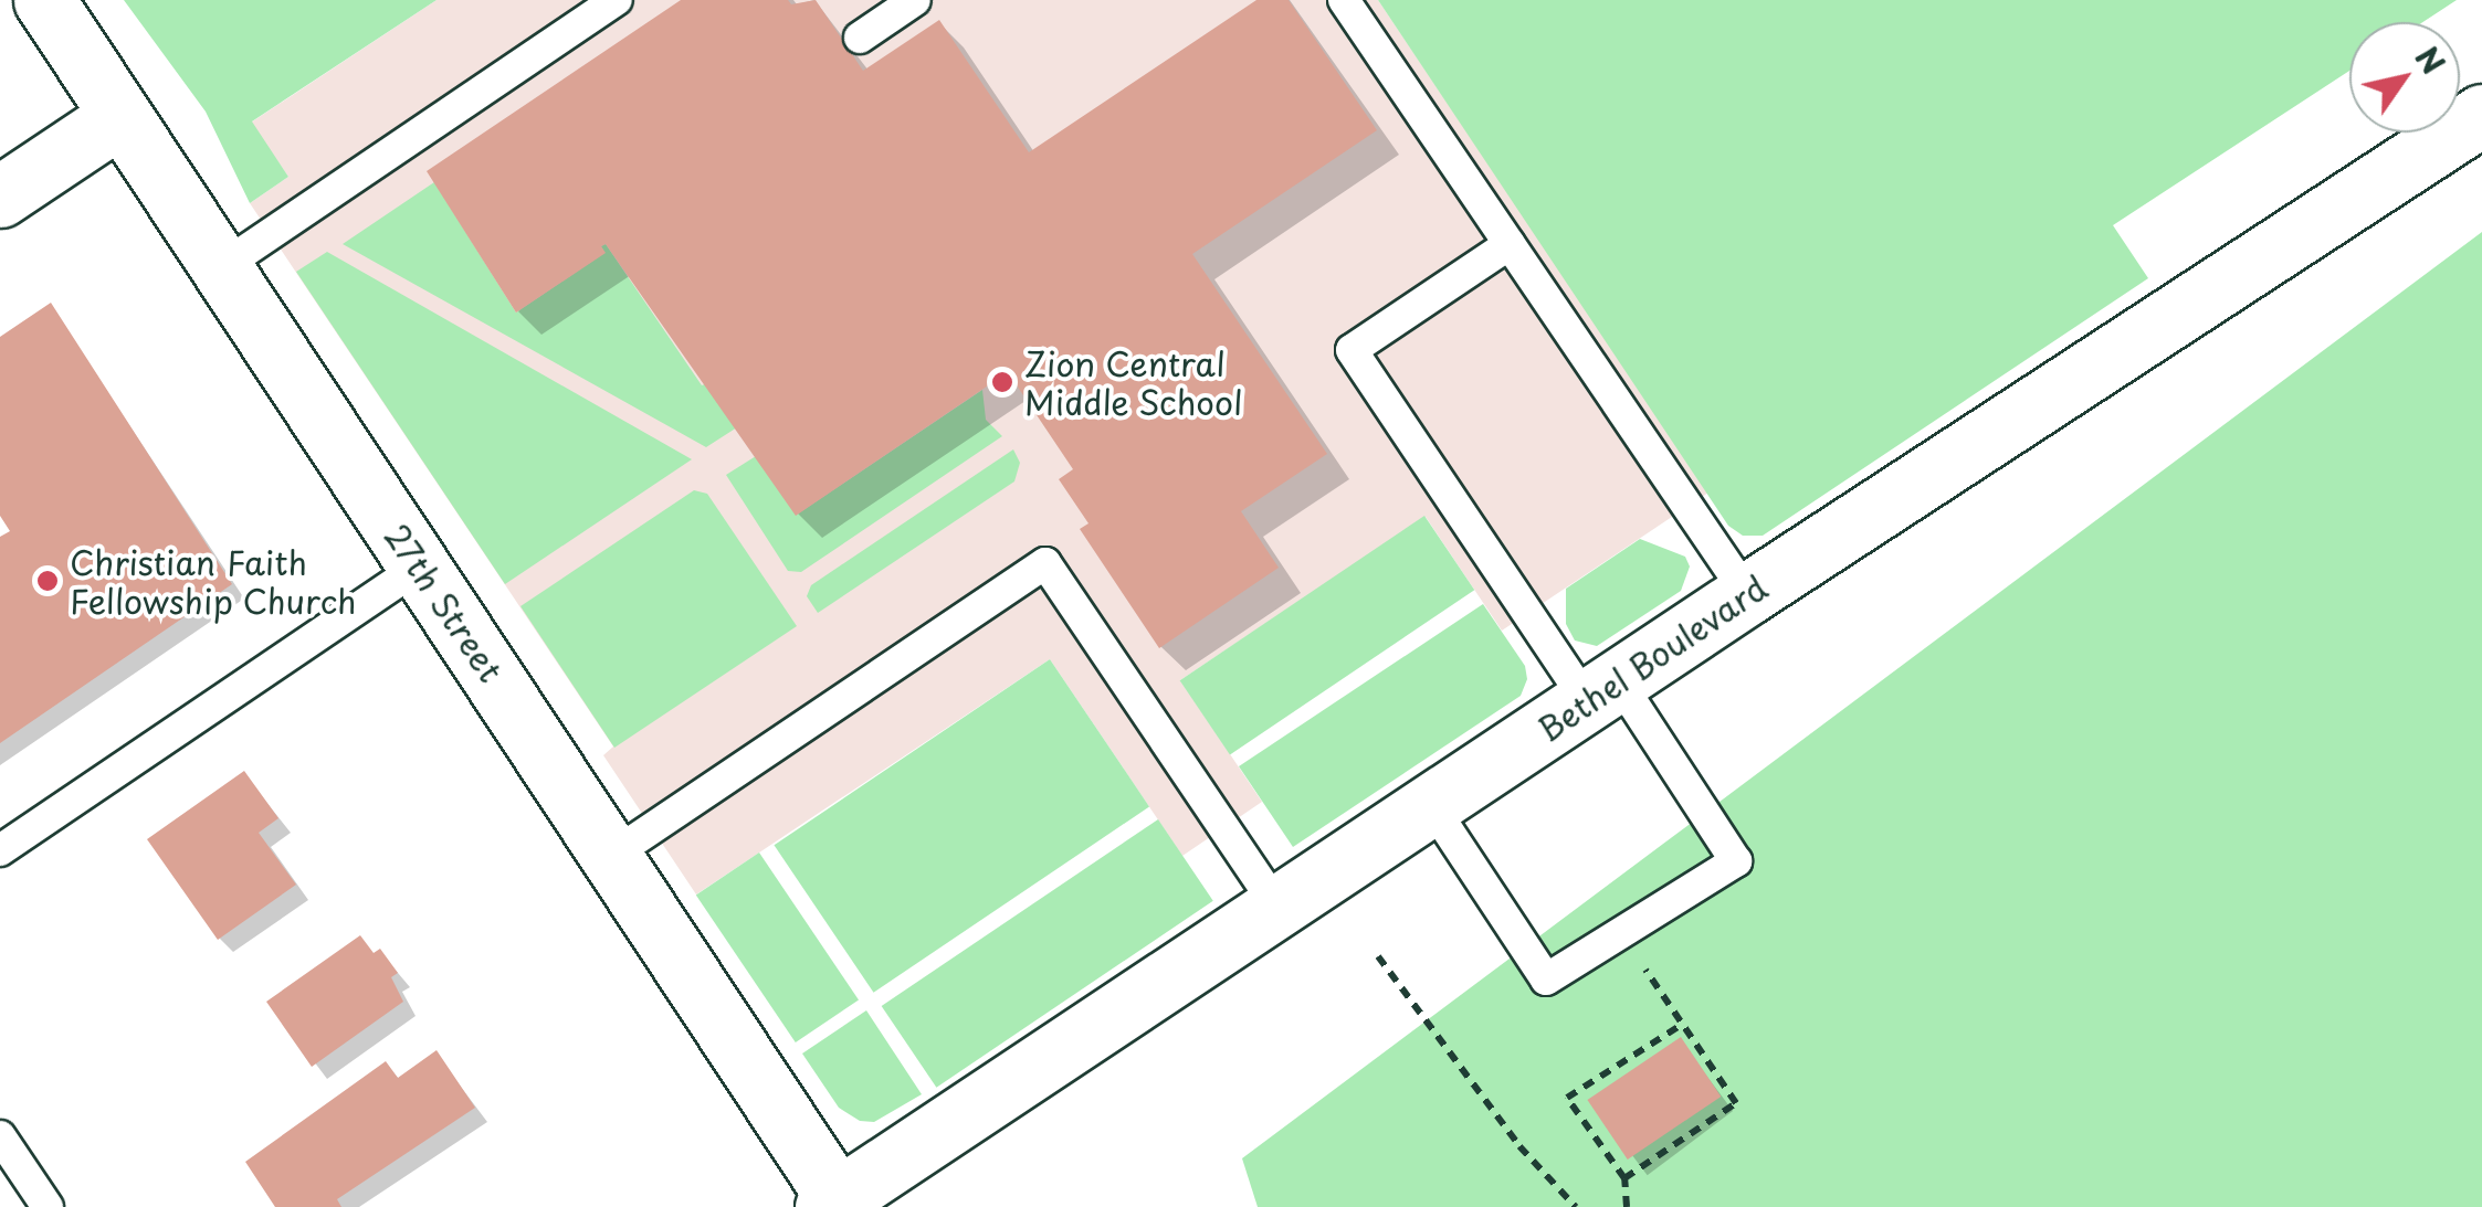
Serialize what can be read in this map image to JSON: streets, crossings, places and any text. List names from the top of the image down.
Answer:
{
  "streets": {
    "street": ["27th Street", "Bethel Boulevard"]
  },
  "crossings": [
    ["27th Street", "Bethel Boulevard"]
  ],
  "places": ["Zion Central Middle School", "Christian Faith Fellowship Church"],
  "north": "top right"
}
